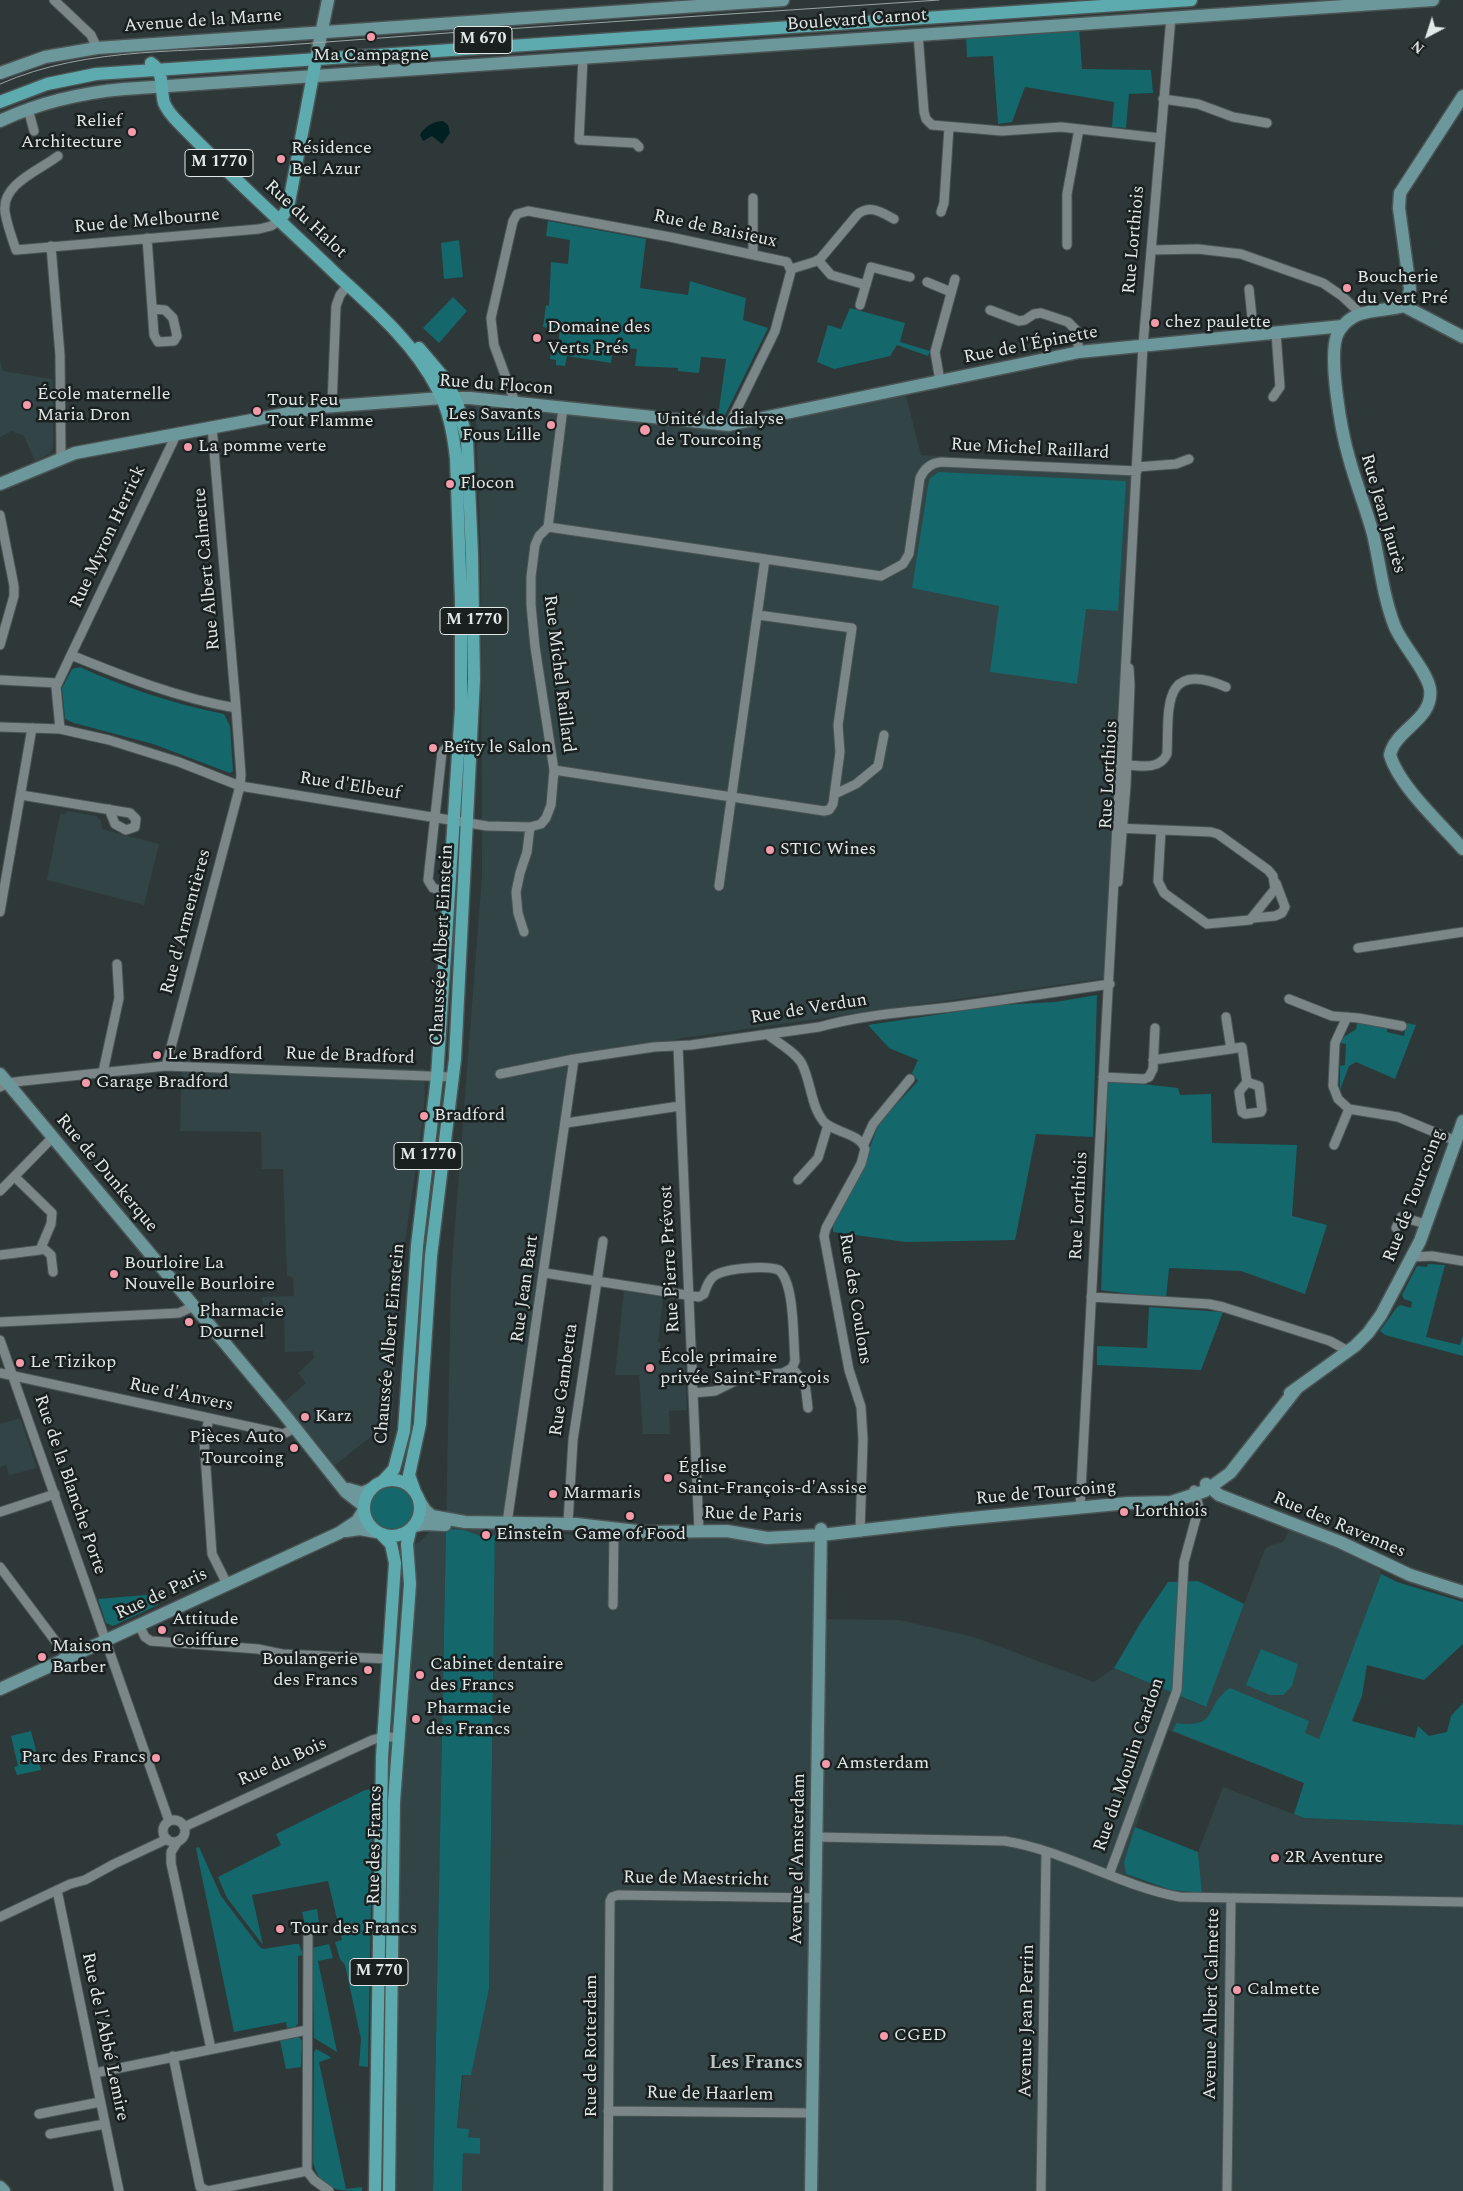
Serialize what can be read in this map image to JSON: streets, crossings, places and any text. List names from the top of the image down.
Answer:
{
  "streets": {
    "main road": [
      "Boulevard Carnot",
      "M 670",
      "M 1770",
      "Rue du Halot",
      "Chaussée Albert Einstein",
      "Rue des Francs",
      "M 770"
    ],
    "street": [
      "Avenue de la Marne",
      "Rue de Melbourne",
      "Rue de Baisieux",
      "Rue Lorthiois",
      "Rue de l'Épinette",
      "Rue du Flocon",
      "Rue Michel Raillard",
      "Rue Jean Jaurès",
      "Rue Myron Herrick",
      "Rue Albert Calmette",
      "Rue d'Elbeuf",
      "Rue d'Armentières",
      "Rue de Verdun",
      "Rue de Bradford",
      "Rue de Dunkerque",
      "Rue de Tourcoing",
      "Rue Pierre Prévost",
      "Rue Jean Bart",
      "Rue des Coulons",
      "Rue Gambetta",
      "Rue d'Anvers",
      "Rue de la Blanche Porte",
      "Rue de Paris",
      "Rue des Ravennes",
      "Rue du Bois",
      "Rue du Moulin Cardon",
      "Avenue d'Amsterdam",
      "Rue de Maestricht",
      "Avenue Albert Calmette",
      "Avenue Jean Perrin",
      "Rue de l'Abbé Lemire",
      "Rue de Rotterdam",
      "Rue de Haarlem"
    ]
  },
  "crossings": [
    ["Boulevard Carnot", "Avenue de la Marne"],
    ["Boulevard Carnot", "M 670"],
    ["Boulevard Carnot", "Rue Lorthiois"],
    ["M 670", "Rue du Halot"],
    ["Rue du Halot", "Rue de Melbourne"],
    ["Rue du Halot", "Rue du Flocon"],
    ["Rue du Halot", "Chaussée Albert Einstein"],
    ["Rue de Baisieux", "Rue de l'Épinette"],
    ["Rue de Baisieux", "Rue du Flocon"],
    ["Rue Lorthiois", "Rue de l'Épinette"],
    ["Rue Lorthiois", "Rue Michel Raillard"],
    ["Rue Lorthiois", "Rue de Verdun"],
    ["Rue Lorthiois", "Rue de Tourcoing"],
    ["Rue de l'Épinette", "Rue du Flocon"],
    ["Rue de l'Épinette", "Rue Jean Jaurès"],
    ["Rue du Flocon", "Rue Michel Raillard"],
    ["Rue du Flocon", "Rue Myron Herrick"],
    ["Rue du Flocon", "Rue Albert Calmette"],
    ["Rue du Flocon", "Chaussée Albert Einstein"],
    ["Rue Albert Calmette", "Rue d'Elbeuf"],
    ["Rue Albert Calmette", "Rue d'Armentières"],
    ["Rue d'Elbeuf", "Rue d'Armentières"],
    ["Rue d'Elbeuf", "Chaussée Albert Einstein"],
    ["Rue d'Armentières", "Rue de Bradford"],
    ["Chaussée Albert Einstein", "Rue de Bradford"],
    ["Chaussée Albert Einstein", "Rue de Dunkerque"],
    ["Chaussée Albert Einstein", "Rue de Paris"],
    ["Chaussée Albert Einstein", "Rue des Francs"],
    ["Rue de Verdun", "Rue Pierre Prévost"],
    ["Rue de Verdun", "Rue Jean Bart"],
    ["Rue de Bradford", "Rue de Dunkerque"],
    ["Rue de Dunkerque", "Rue d'Anvers"],
    ["Rue de Dunkerque", "Rue de Paris"],
    ["Rue de Dunkerque", "Rue des Francs"],
    ["Rue de Tourcoing", "Rue des Coulons"],
    ["Rue de Tourcoing", "Rue de Paris"],
    ["Rue de Tourcoing", "Rue des Ravennes"],
    ["Rue de Tourcoing", "Rue du Moulin Cardon"],
    ["Rue Pierre Prévost", "Rue de Paris"],
    ["Rue Jean Bart", "Rue de Paris"],
    ["Rue des Coulons", "Rue de Paris"],
    ["Rue Gambetta", "Rue de Paris"],
    ["Rue d'Anvers", "Rue de la Blanche Porte"],
    ["Rue de la Blanche Porte", "Rue de Paris"],
    ["Rue de la Blanche Porte", "Rue du Bois"],
    ["Rue de Paris", "Rue des Francs"],
    ["Rue de Paris", "Avenue d'Amsterdam"],
    ["Rue du Bois", "Rue des Francs"],
    ["Avenue d'Amsterdam", "Rue de Maestricht"],
    ["Avenue d'Amsterdam", "Rue de Haarlem"],
    ["Rue de Maestricht", "Rue de Rotterdam"],
    ["Rue de Rotterdam", "Rue de Haarlem"]
  ],
  "districts": ["Les Francs"],
  "places": [
    "Ma Campagne",
    "Relief Architecture",
    "Résidence Bel Azur",
    "Boucherie du Vert Pré",
    "chez paulette",
    "Domaine des Verts Prés",
    "École maternelle Maria Dron",
    "Tout Feu Tout Flamme",
    "Les Savants Fous Lille",
    "Unité de dialyse de Tourcoing",
    "La pomme verte",
    "Flocon",
    "Beïty le Salon",
    "STIC Wines",
    "Le Bradford",
    "Garage Bradford",
    "Bradford",
    "Bourloire La Nouvelle Bourloire",
    "Pharmacie Dournel",
    "Le Tizikop",
    "École primaire privée Saint-François",
    "Karz",
    "Pièces Auto Tourcoing",
    "Église Saint-François-d'Assise",
    "Marmaris",
    "Lorthiois",
    "Game of Food",
    "Einstein",
    "Attitude Coiffure",
    "Maison Barber",
    "Boulangerie des Francs",
    "Cabinet dentaire des Francs",
    "Pharmacie des Francs",
    "Parc des Francs",
    "Amsterdam",
    "2R Aventure",
    "Tour des Francs",
    "Calmette",
    "CGED"
  ],
  "north": "bottom left"
}
